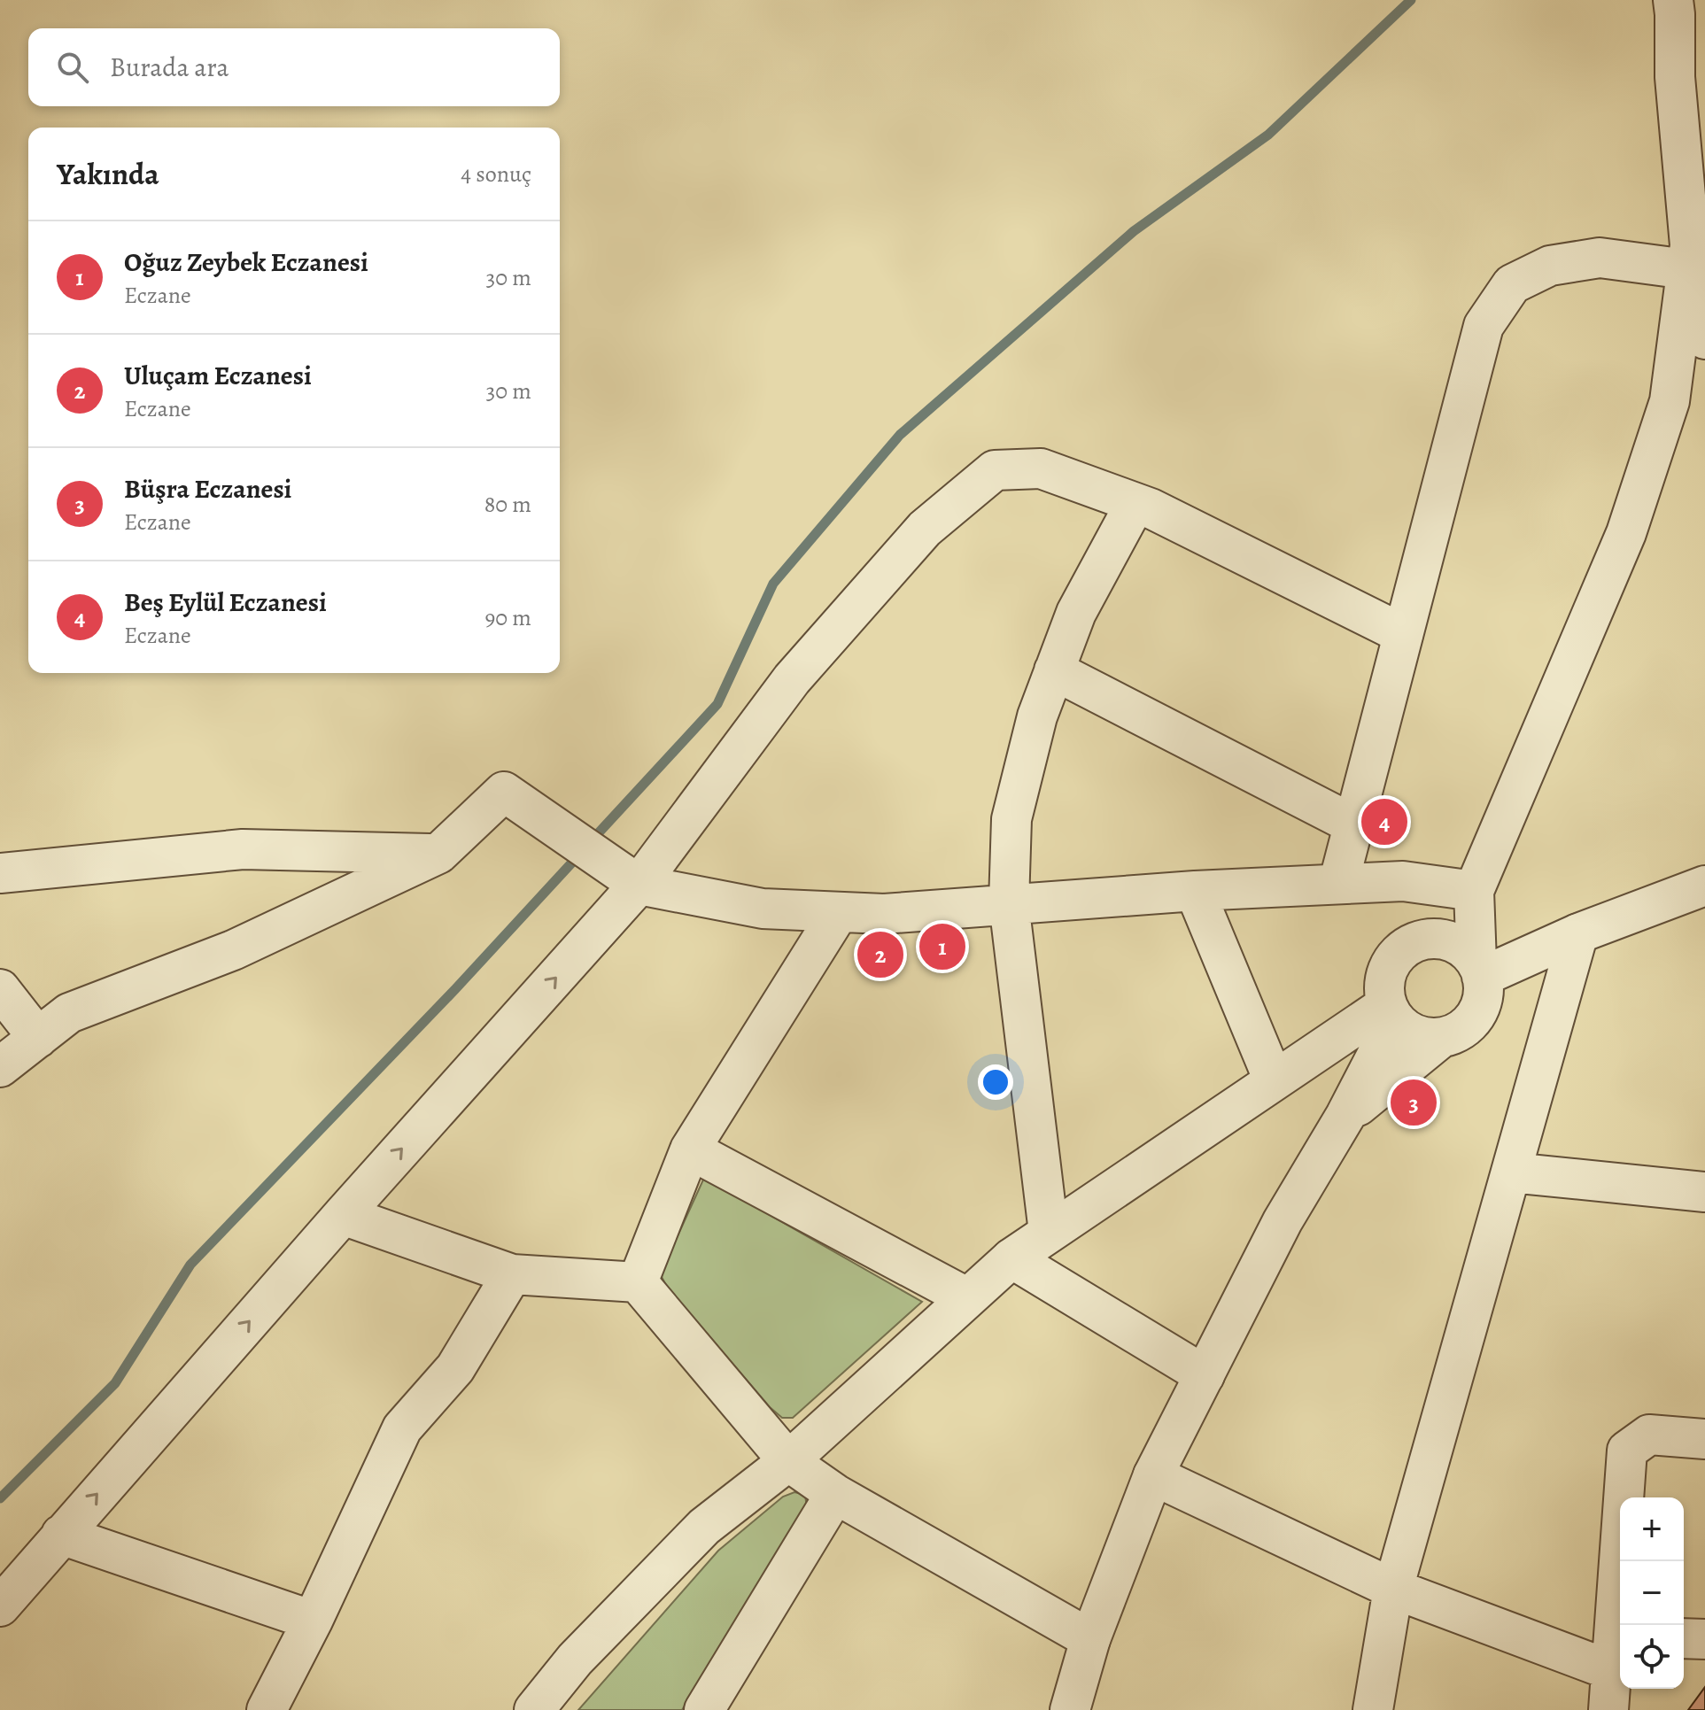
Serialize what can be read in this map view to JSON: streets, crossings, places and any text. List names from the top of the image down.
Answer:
{
  "page": {
    "search": "Burada ara",
    "heading": ["Yakında", "4 sonuç"],
    "list": [
      {
        "mark": "1",
        "name": "Oğuz Zeybek Eczanesi",
        "note": "Eczane",
        "value": "30 m"
      },
      {
        "mark": "2",
        "name": "Uluçam Eczanesi",
        "note": "Eczane",
        "value": "30 m"
      },
      {
        "mark": "3",
        "name": "Büşra Eczanesi",
        "note": "Eczane",
        "value": "80 m"
      },
      {
        "mark": "4",
        "name": "Beş Eylül Eczanesi",
        "note": "Eczane",
        "value": "90 m"
      }
    ],
    "pins": [
      "4",
      "1",
      "2",
      "3"
    ],
    "map_buttons": ["+", "−"]
  }
}
